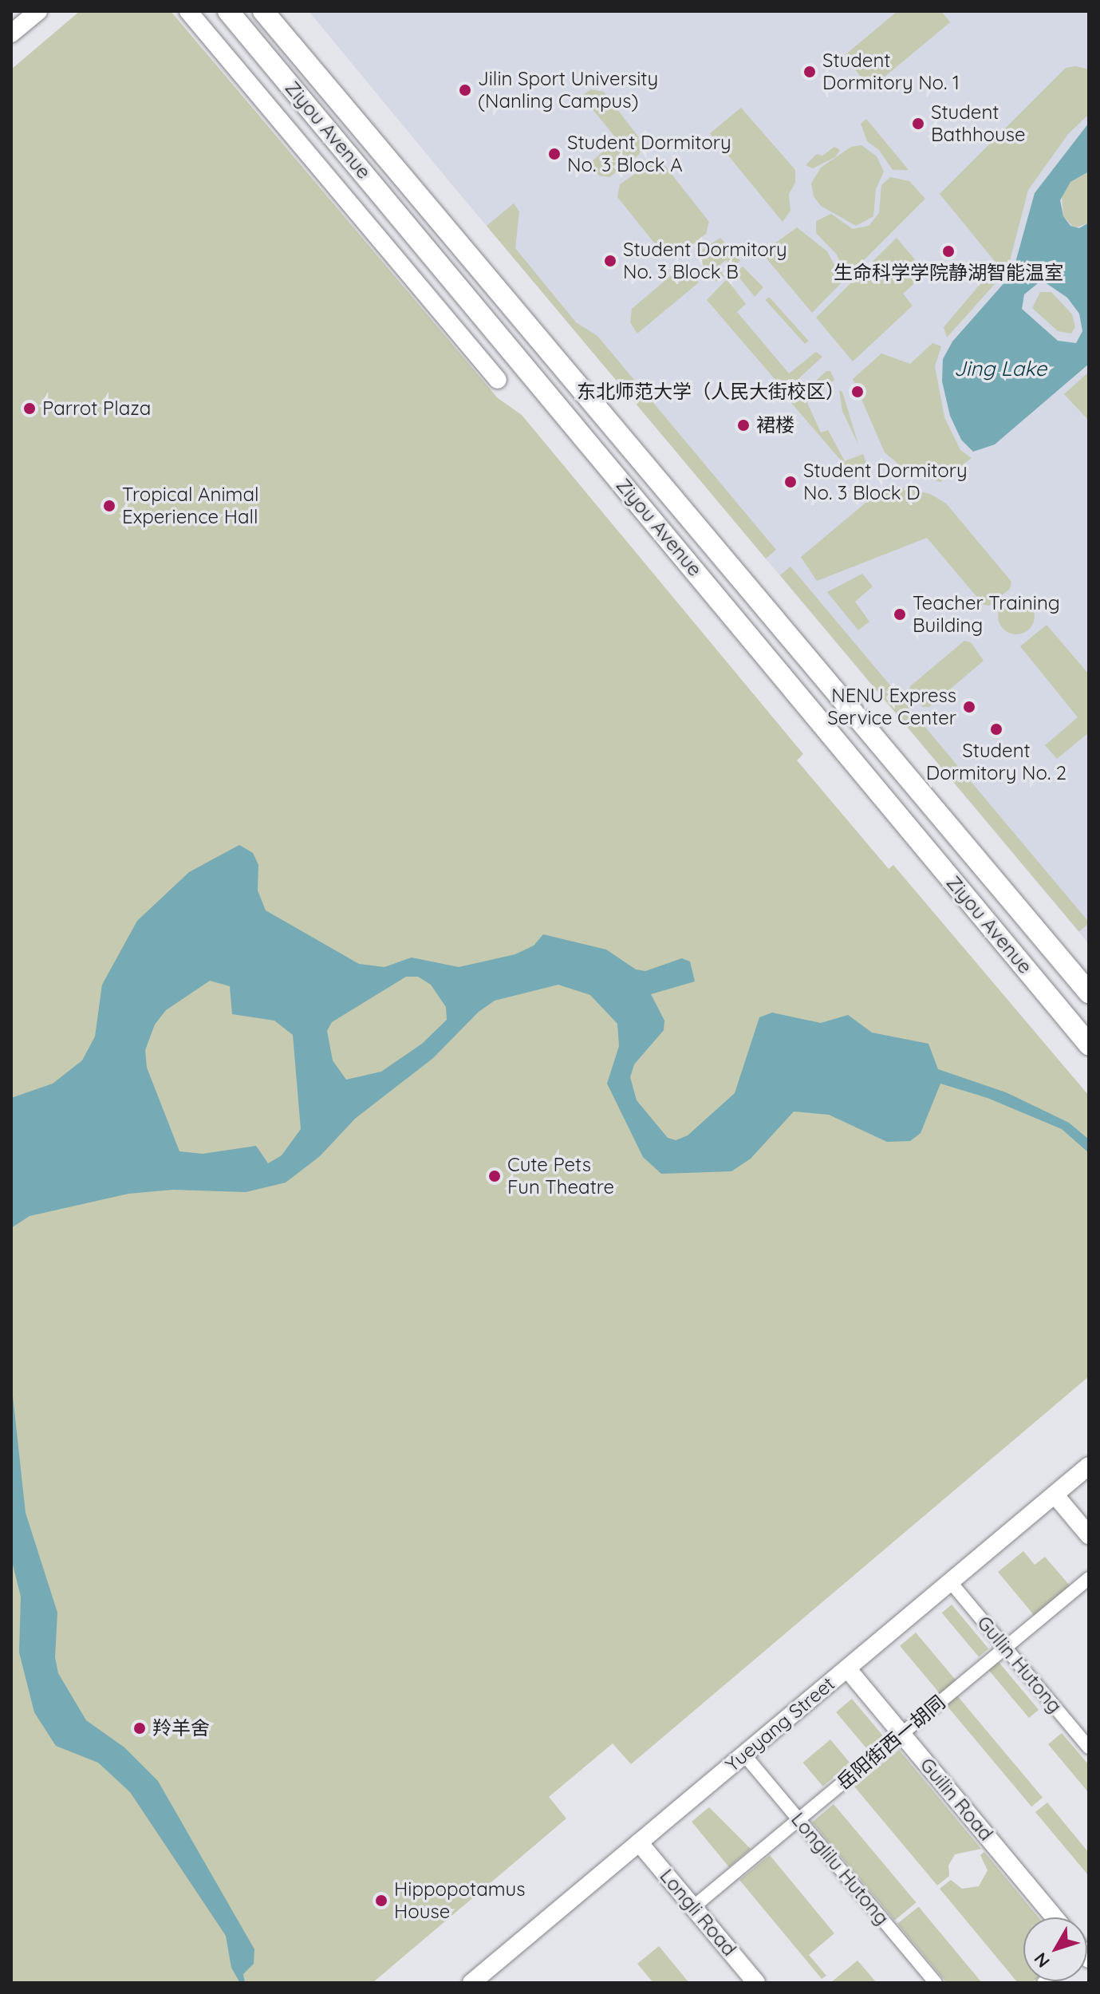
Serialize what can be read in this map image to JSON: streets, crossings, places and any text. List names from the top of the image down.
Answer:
{
  "streets": {
    "main road": ["Ziyou Avenue"],
    "street": [
      "Gullin Hutong",
      "Yueyang Street",
      "岳阳街西一胡同",
      "Guilin Road",
      "Longlilu Hutong",
      "Longli Road"
    ]
  },
  "crossings": [
    ["Gullin Hutong", "Yueyang Street"],
    ["Gullin Hutong", "岳阳街西一胡同"],
    ["Yueyang Street", "Guilin Road"],
    ["Yueyang Street", "Longlilu Hutong"],
    ["Yueyang Street", "Longli Road"],
    ["岳阳街西一胡同", "Guilin Road"],
    ["岳阳街西一胡同", "Longlilu Hutong"],
    ["岳阳街西一胡同", "Longli Road"]
  ],
  "water": ["Jing Lake"],
  "places": [
    "Student Dormitory No. 1",
    "Jilin Sport University (Nanling Campus)",
    "Student Bathhouse",
    "Student Dormitory No. 3 Block A",
    "生命科学学院静湖智能温室",
    "Student Dormitory No. 3 Block B",
    "东北师范大学（人民大街校区）",
    "Parrot Plaza",
    "裙楼",
    "Student Dormitory No. 3 Block D",
    "Tropical Animal Experience Hall",
    "Teacher Training Building",
    "NENU Express Service Center",
    "Student Dormitory No. 2",
    "Cute Pets Fun Theatre",
    "羚羊舍",
    "Hippopotamus House"
  ],
  "north": "bottom left"
}
